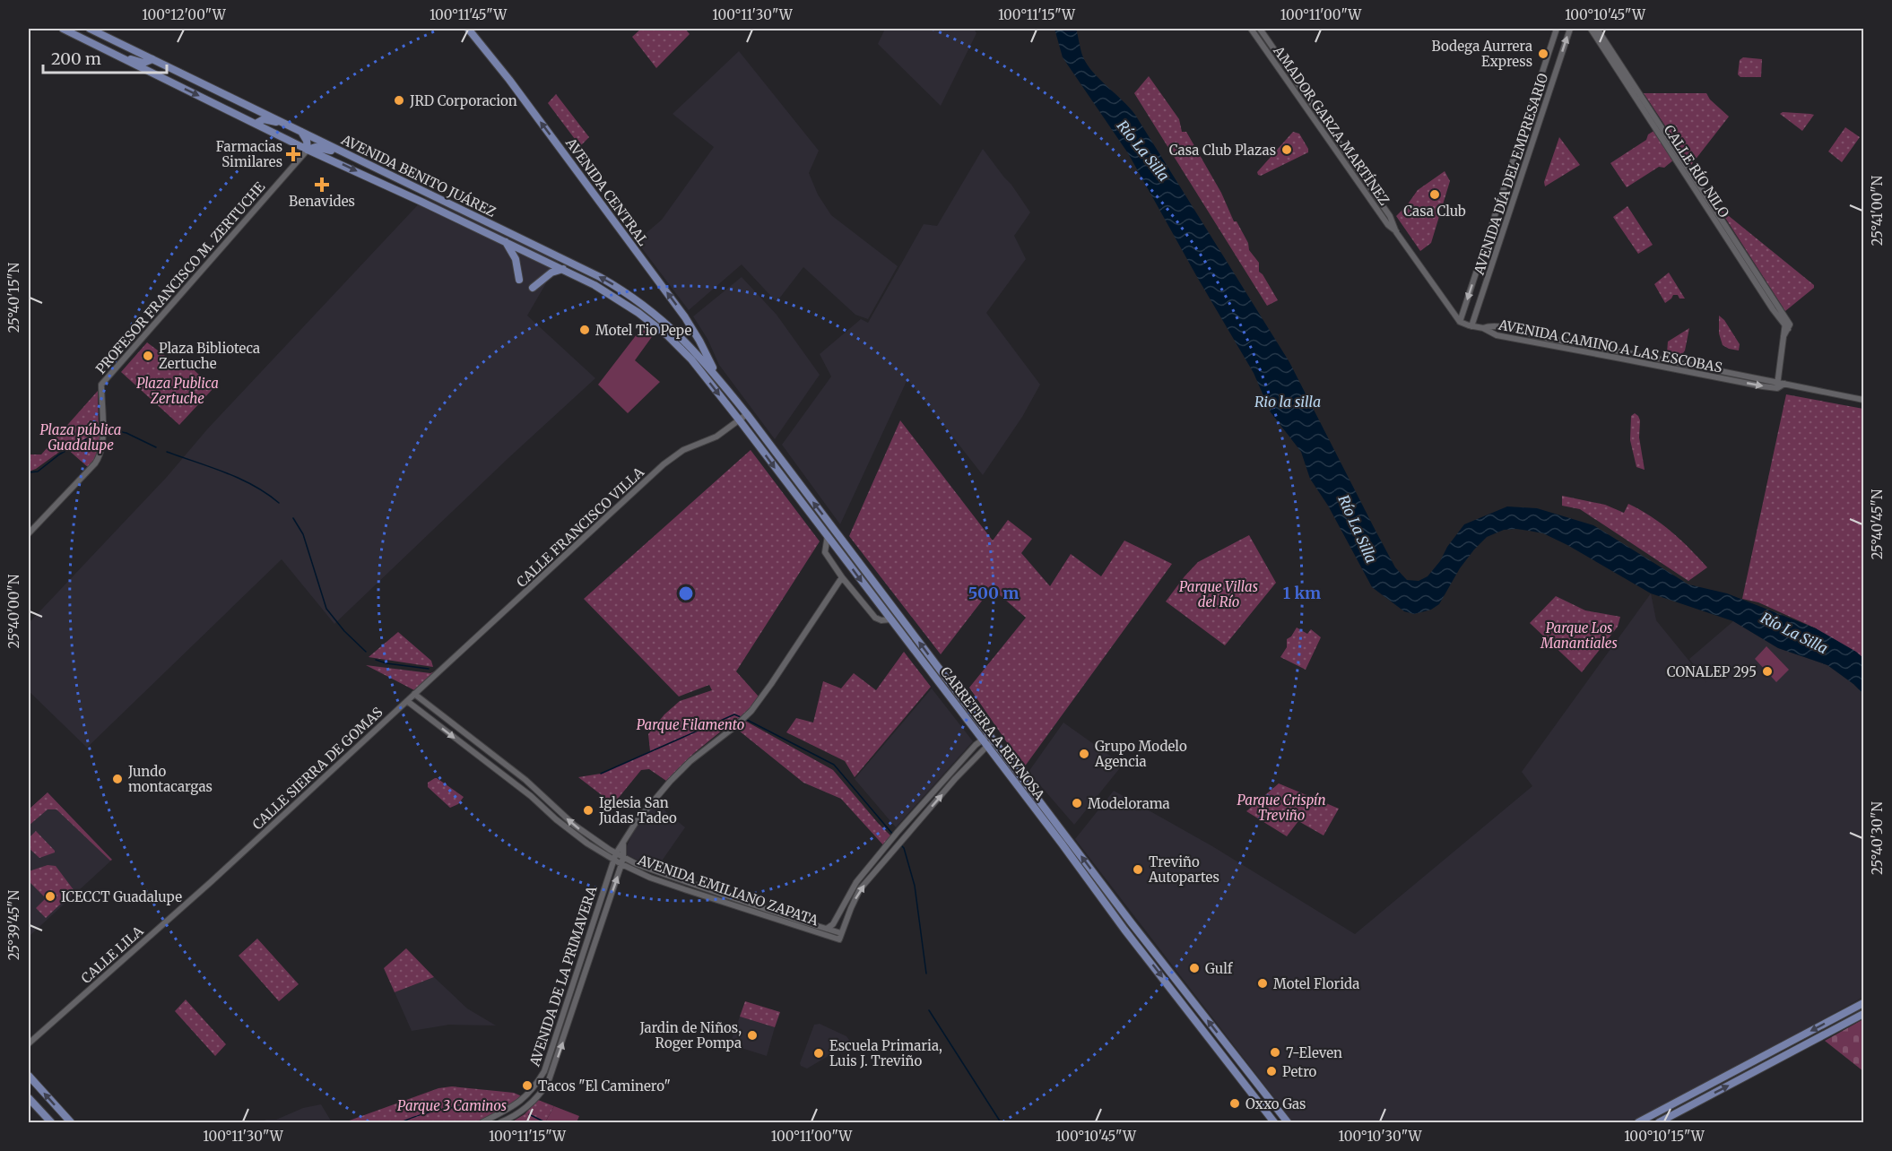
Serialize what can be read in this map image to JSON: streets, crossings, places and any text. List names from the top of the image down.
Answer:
{
  "streets": {
    "main road": ["AVENIDA BENITO JUÁREZ", "AVENIDA CENTRAL", "CARRETERA A REYNOSA"],
    "street": [
      "AMADOR GARZA MARTÍNEZ",
      "CALLE RÍO NILO",
      "AVENIDA DÍA DEL EMPRESARIO",
      "PROFESOR FRANCISCO M. ZERTUCHE",
      "AVENIDA CAMINO A LAS ESCOBAS",
      "CALLE FRANCISCO VILLA",
      "CALLE SIERRA DE GOMAS",
      "AVENIDA EMILIANO ZAPATA",
      "CALLE LILA",
      "AVENIDA DE LA PRIMAVERA"
    ]
  },
  "crossings": [
    ["AMADOR GARZA MARTÍNEZ", "AVENIDA DÍA DEL EMPRESARIO"],
    ["AVENIDA DÍA DEL EMPRESARIO", "AVENIDA CAMINO A LAS ESCOBAS"],
    ["AVENIDA BENITO JUÁREZ", "AVENIDA CENTRAL"],
    ["AVENIDA BENITO JUÁREZ", "PROFESOR FRANCISCO M. ZERTUCHE"],
    ["AVENIDA BENITO JUÁREZ", "CARRETERA A REYNOSA"],
    ["AVENIDA CENTRAL", "CARRETERA A REYNOSA"],
    ["CALLE FRANCISCO VILLA", "CARRETERA A REYNOSA"],
    ["CALLE FRANCISCO VILLA", "CALLE SIERRA DE GOMAS"],
    ["CALLE SIERRA DE GOMAS", "AVENIDA EMILIANO ZAPATA"],
    ["CALLE SIERRA DE GOMAS", "CALLE LILA"],
    ["AVENIDA EMILIANO ZAPATA", "AVENIDA DE LA PRIMAVERA"]
  ],
  "one_way": ["AVENIDA CENTRAL"],
  "water": ["Río La Silla", "Rio la silla"],
  "parks": [
    "Plaza Publica Zertuche",
    "Plaza pública Guadalupe",
    "Parque Villas del Río",
    "Parque Los Manantiales",
    "Parque Filamento",
    "Parque Crispín Treviño",
    "Parque 3 Caminos"
  ],
  "places": {
    "other": [
      "Bodega Aurrera Express",
      "JRD Corporacion",
      "Casa Club Plazas",
      "Casa Club",
      "Motel Tio Pepe",
      "Plaza Biblioteca Zertuche",
      "CONALEP 295",
      "Grupo Modelo Agencia",
      "Jundo montacargas",
      "Modelorama",
      "Iglesia San Judas Tadeo",
      "Treviño Autopartes",
      "ICECCT Guadalupe",
      "Gulf",
      "Motel Florida",
      "Jardin de Niños, Roger Pompa",
      "7-Eleven",
      "Escuela Primaria, Luis J. Treviño",
      "Petro",
      "Tacos \"El Caminero\"",
      "Oxxo Gas"
    ],
    "health": ["Farmacias Similares", "Benavides"]
  },
  "scale_bar": "200 m",
  "coordinates": [
    "100°12'00\"W",
    "100°11'45\"W",
    "100°11'30\"W",
    "100°11'15\"W",
    "100°11'00\"W",
    "100°10'45\"W",
    "25°41'00\"N",
    "25°40'15\"N",
    "25°40'45\"N",
    "25°40'00\"N",
    "25°40'30\"N",
    "25°39'45\"N",
    "100°10'30\"W",
    "100°10'15\"W"
  ],
  "rings": ["500 m", "1 km"]
}
